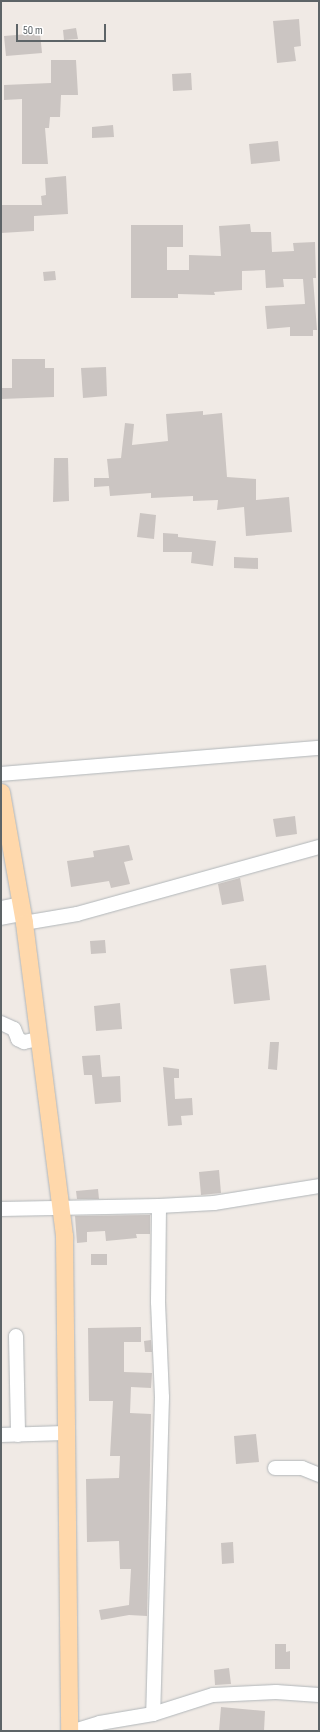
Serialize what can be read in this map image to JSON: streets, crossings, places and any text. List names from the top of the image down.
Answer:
{
  "scale_bar": "50 m"
}
